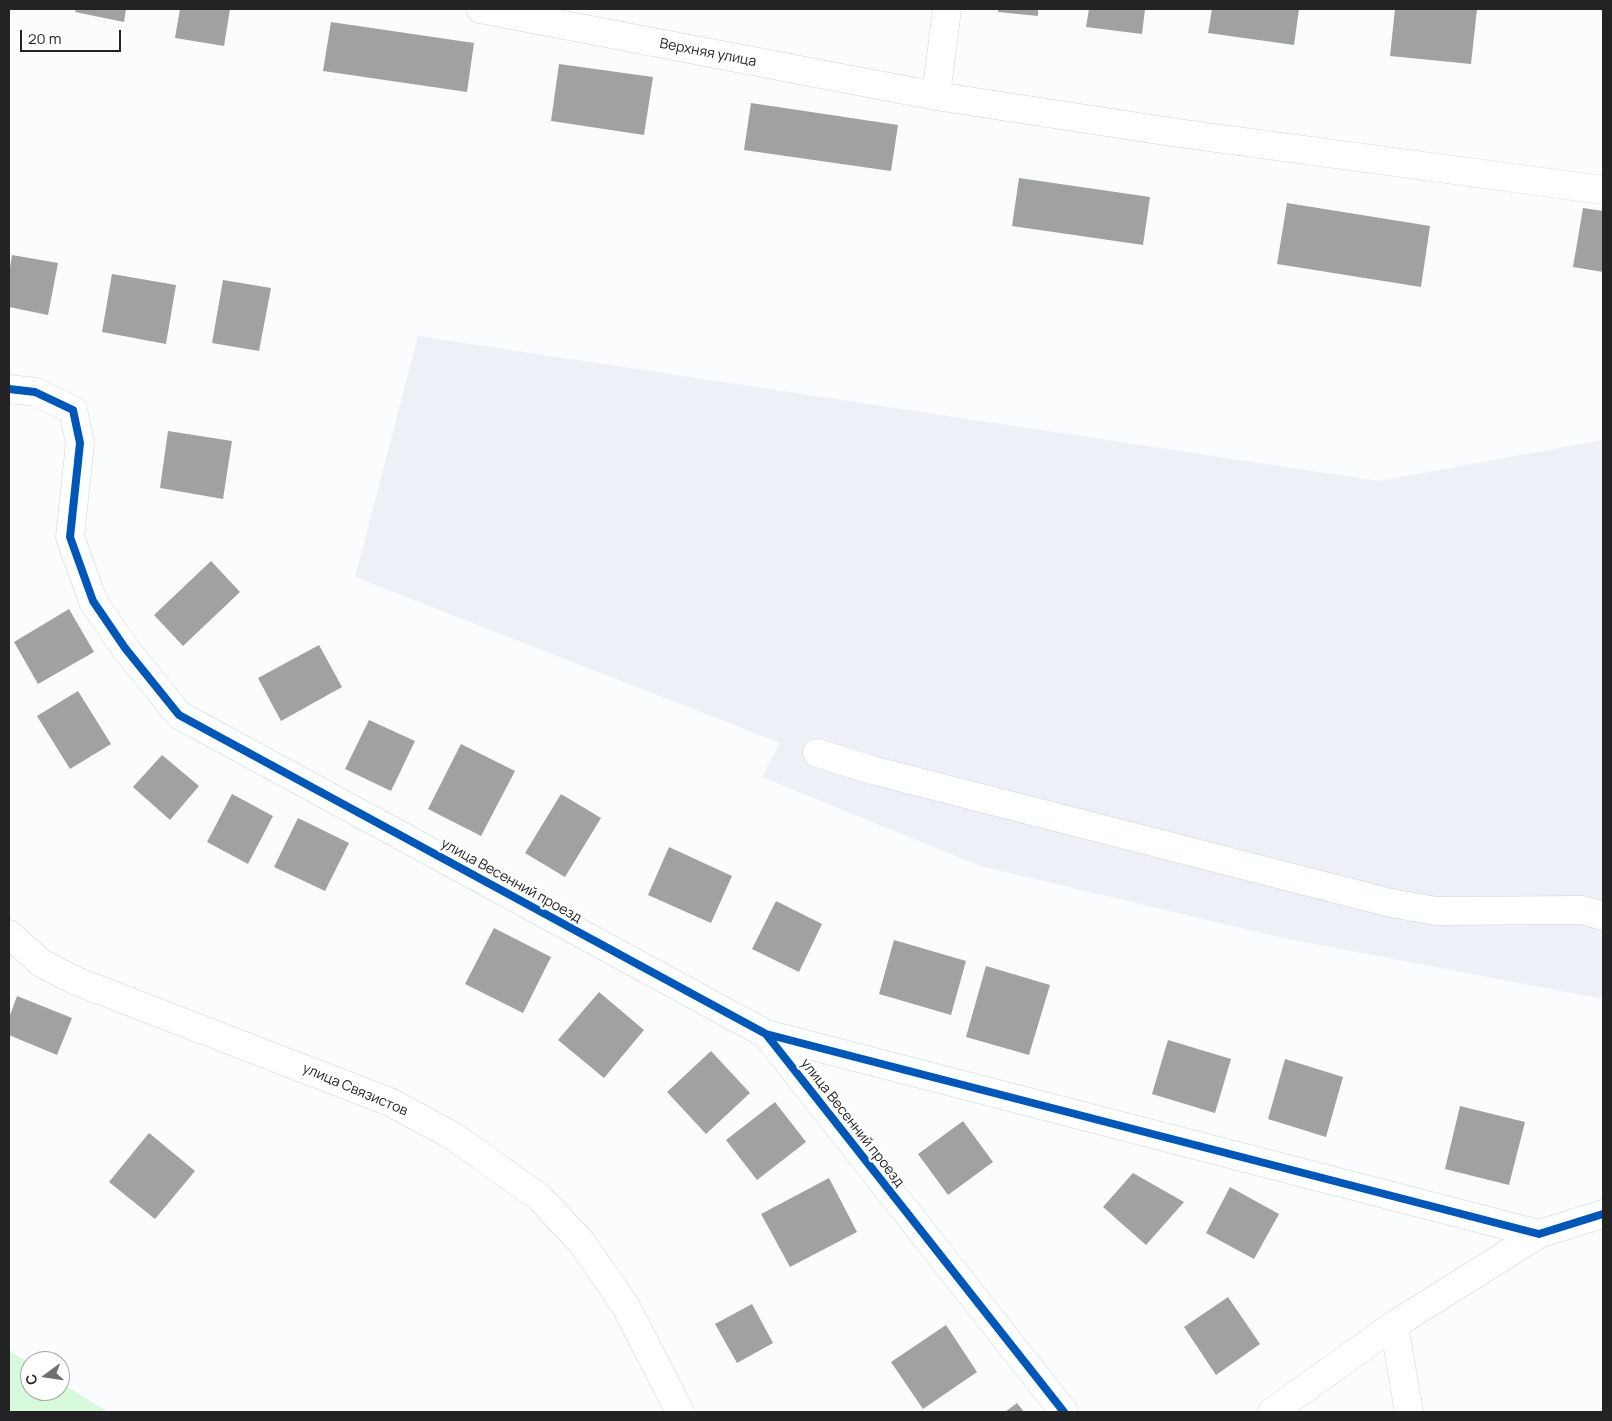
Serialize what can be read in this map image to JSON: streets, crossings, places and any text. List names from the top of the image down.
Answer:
{
  "streets": {
    "street": ["Верхняя улица", "улица Весенний проезд", "улица Связистов"]
  },
  "scale_bar": "20 m",
  "north": "left"
}
